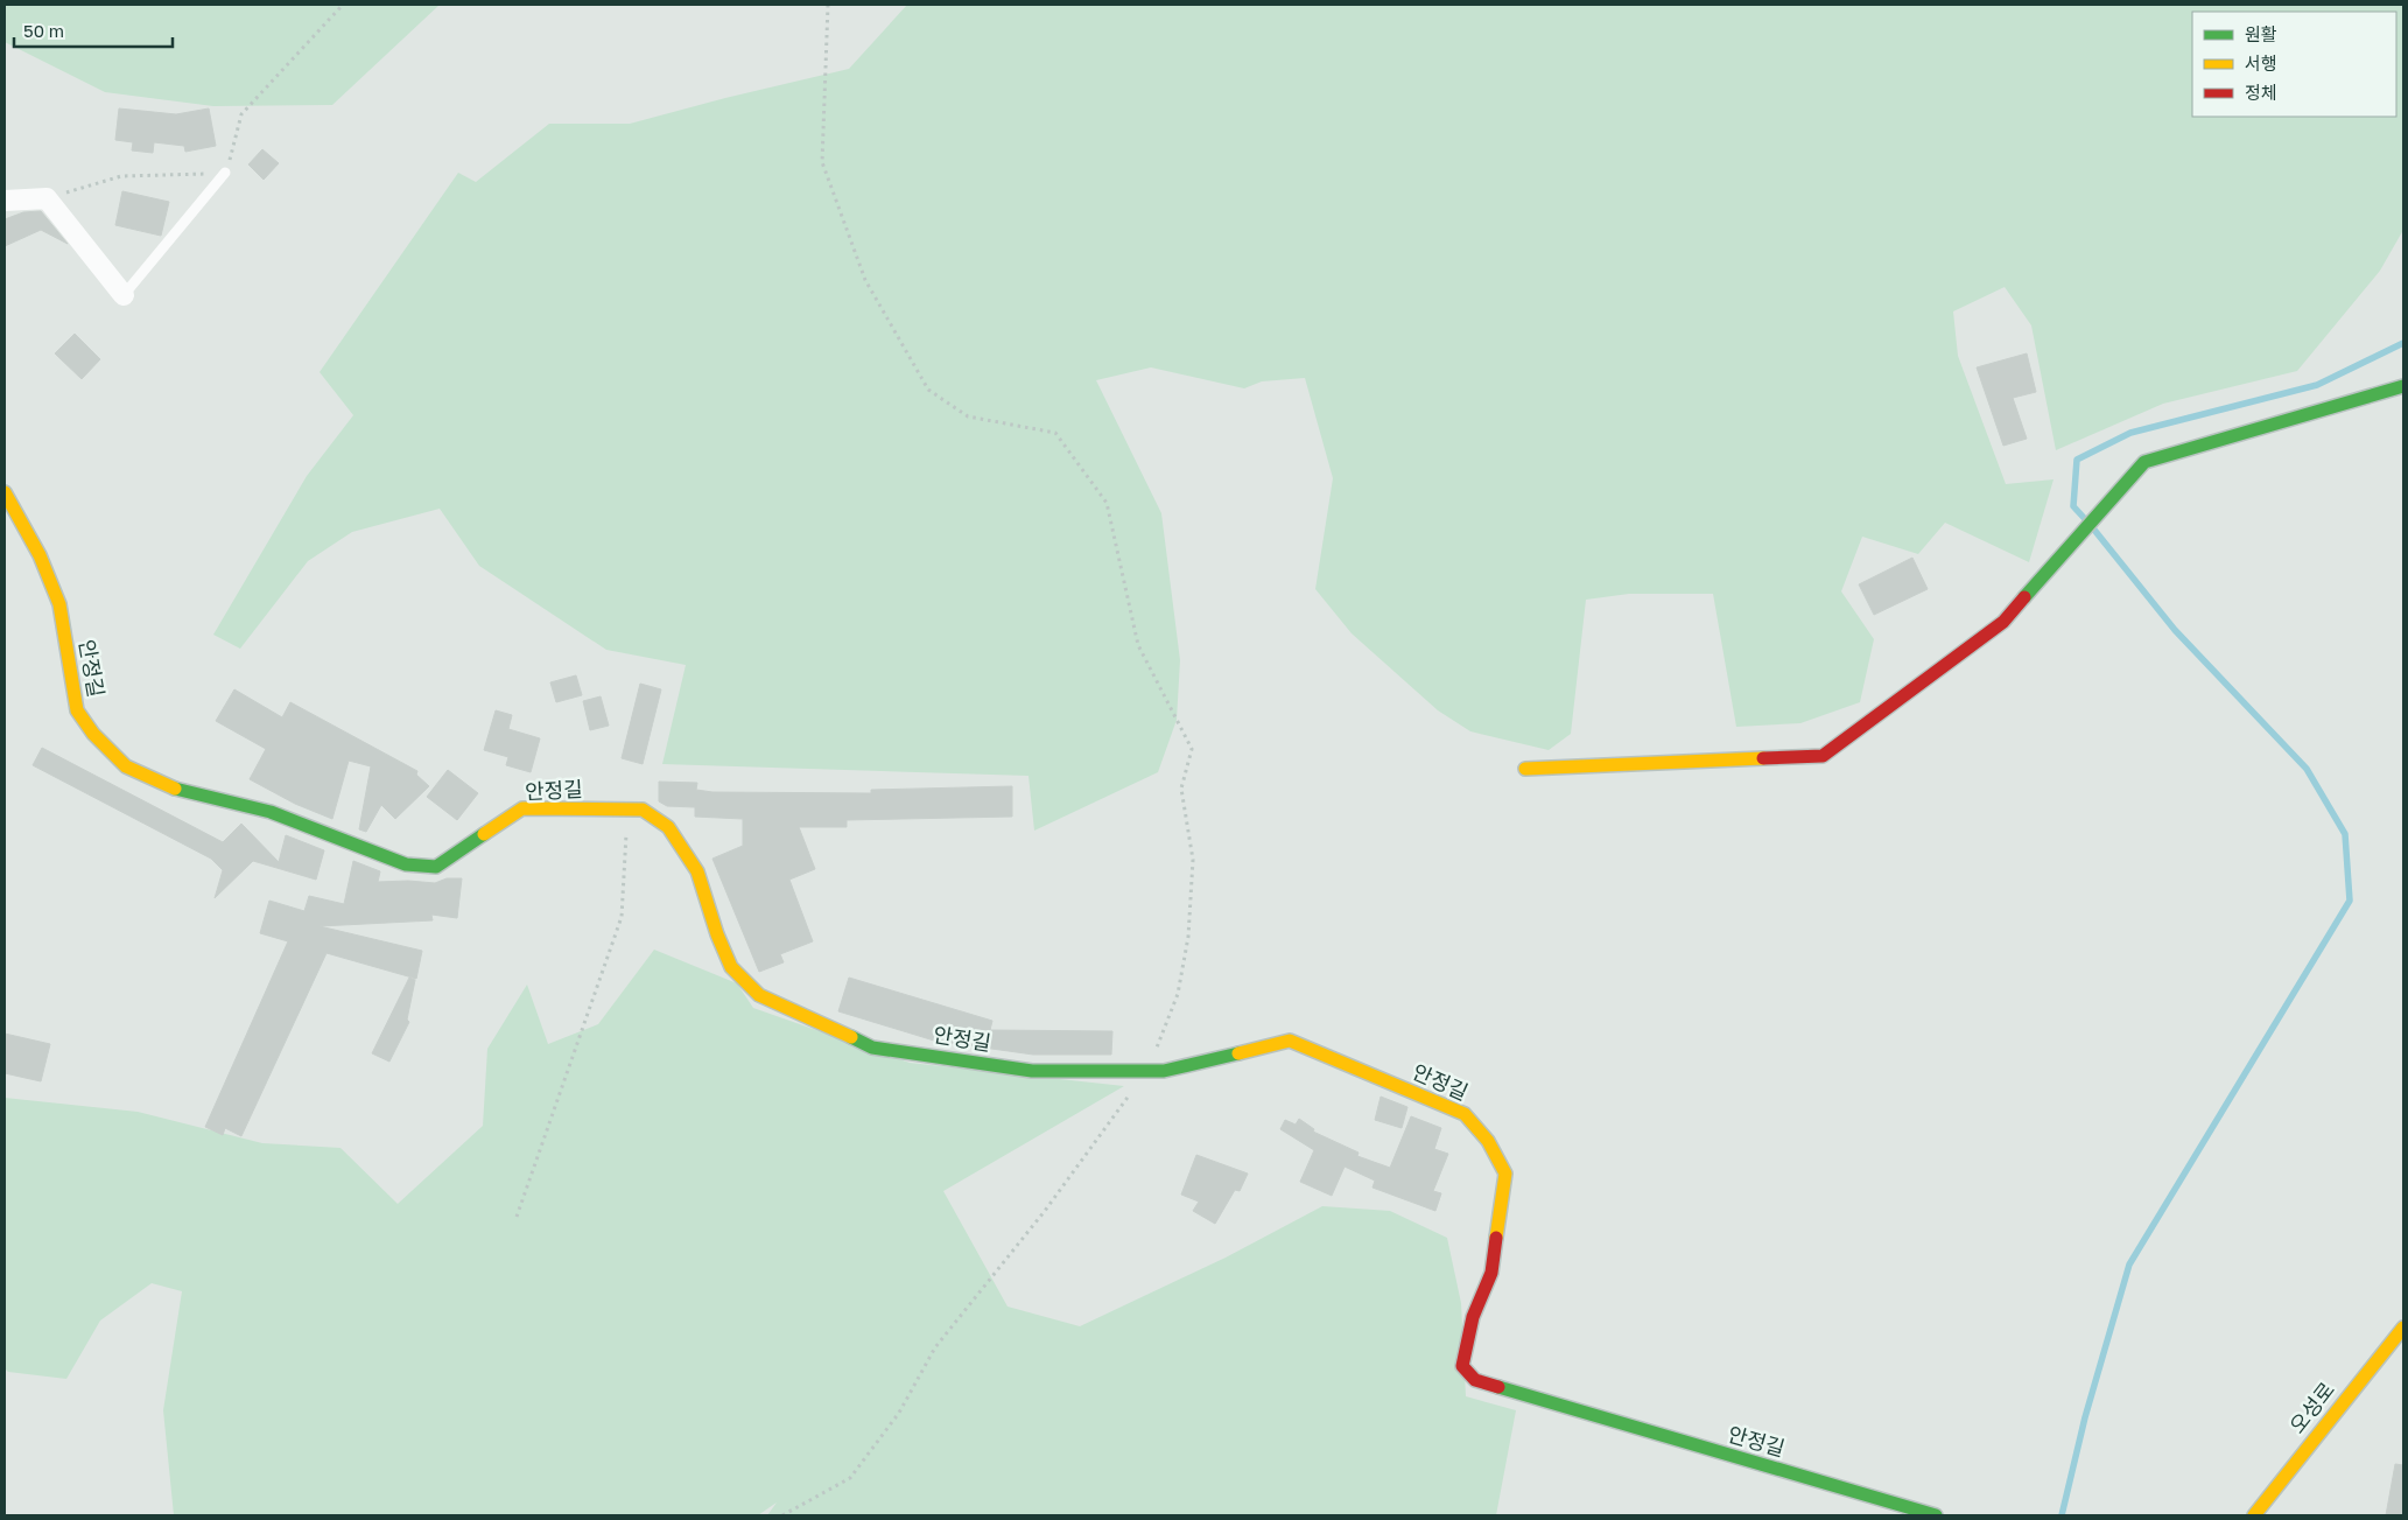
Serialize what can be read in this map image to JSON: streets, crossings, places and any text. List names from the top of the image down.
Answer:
{
  "streets": {
    "street": ["안정길", "오성로"]
  },
  "legend": ["원활", "서행", "정체"],
  "scale_bar": "50 m"
}
